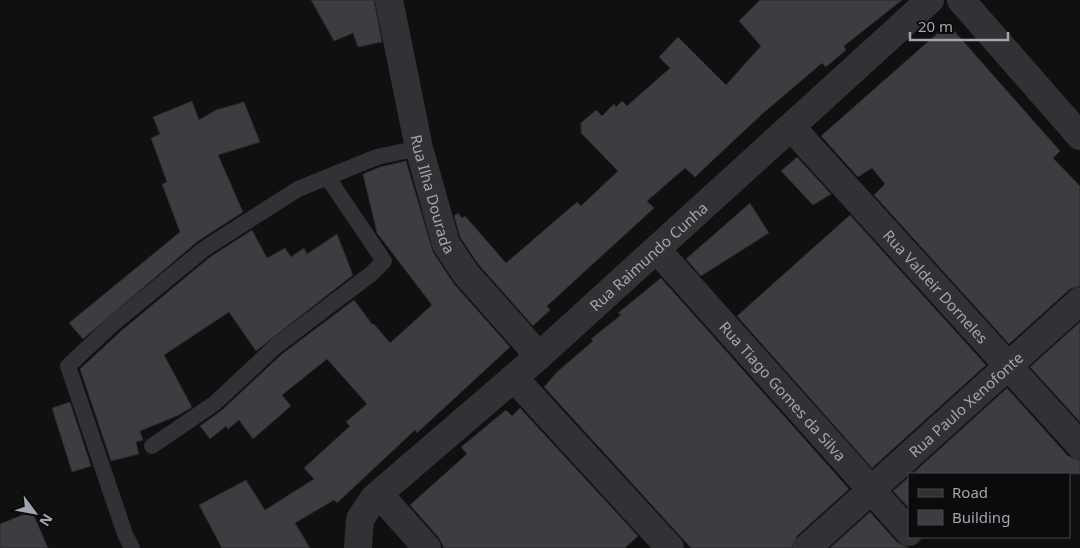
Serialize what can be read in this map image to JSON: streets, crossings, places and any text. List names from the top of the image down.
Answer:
{
  "streets": {
    "street": [
      "Rua Ilha Dourada",
      "Rua Raimundo Cunha",
      "Rua Valdeir Dorneles",
      "Rua Tiago Gomes da Silva",
      "Rua Paulo Xenofonte"
    ]
  },
  "crossings": [
    ["Rua Ilha Dourada", "Rua Raimundo Cunha"],
    ["Rua Raimundo Cunha", "Rua Valdeir Dorneles"],
    ["Rua Raimundo Cunha", "Rua Tiago Gomes da Silva"],
    ["Rua Valdeir Dorneles", "Rua Paulo Xenofonte"],
    ["Rua Tiago Gomes da Silva", "Rua Paulo Xenofonte"]
  ],
  "legend": ["Road", "Building"],
  "scale_bar": "20 m",
  "north": "bottom right"
}
